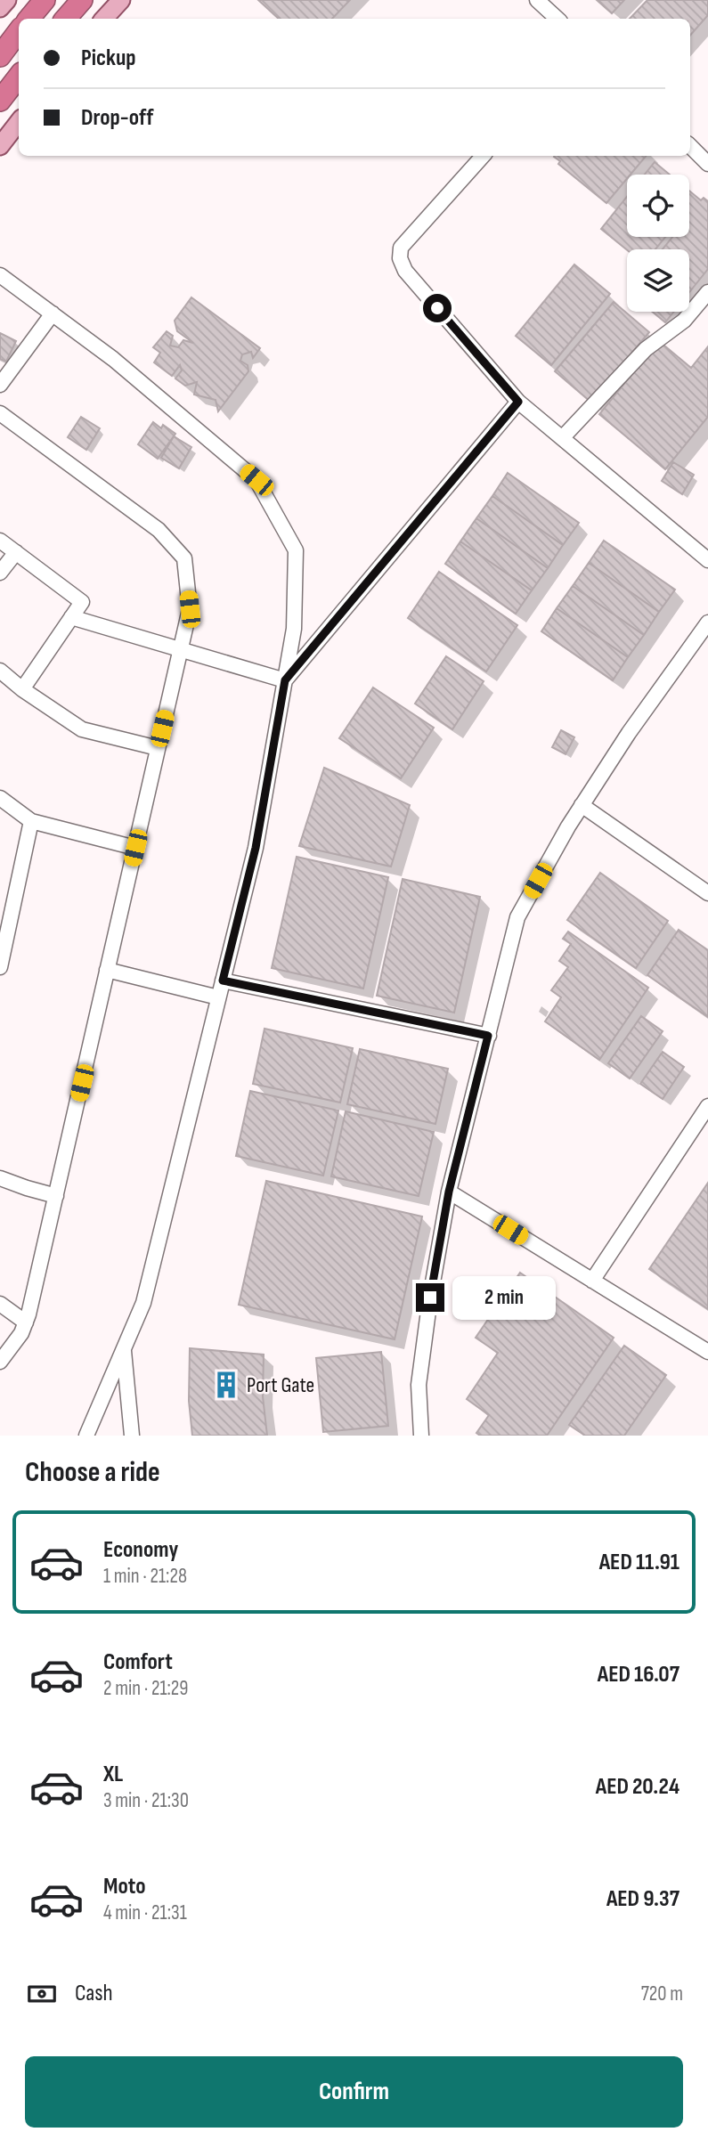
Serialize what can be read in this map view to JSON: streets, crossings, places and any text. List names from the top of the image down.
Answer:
{
  "places": {
    "building": ["Port Gate"]
  },
  "page": {
    "banner": ["Pickup", "Drop-off"],
    "bubble": "2 min",
    "heading": "Choose a ride",
    "list": [
      {
        "name": "Economy",
        "note": "1 min · 21:28",
        "value": "AED 11.91"
      },
      {
        "name": "Comfort",
        "note": "2 min · 21:29",
        "value": "AED 16.07"
      },
      {
        "name": "XL",
        "note": "3 min · 21:30",
        "value": "AED 20.24"
      },
      {
        "name": "Moto",
        "note": "4 min · 21:31",
        "value": "AED 9.37"
      }
    ],
    "pay": ["Cash", "720 m"],
    "buttons": "Confirm"
  }
}
